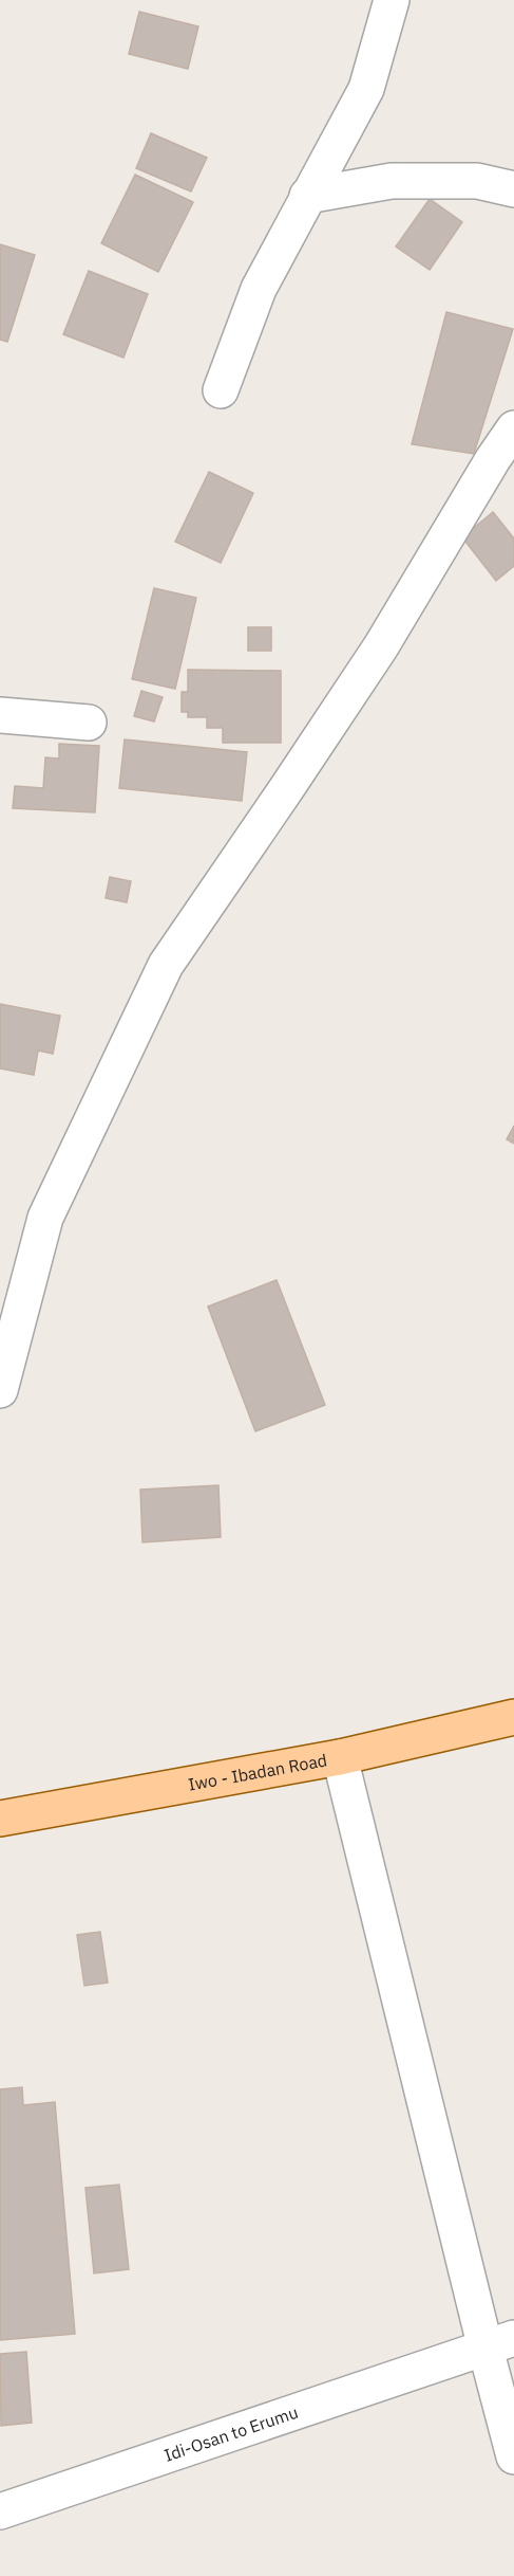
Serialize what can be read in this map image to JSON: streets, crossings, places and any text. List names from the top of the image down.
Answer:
{
  "streets": {
    "main road": ["Iwo - Ibadan Road"],
    "street": ["Idi-Osan to Erumu"]
  }
}
